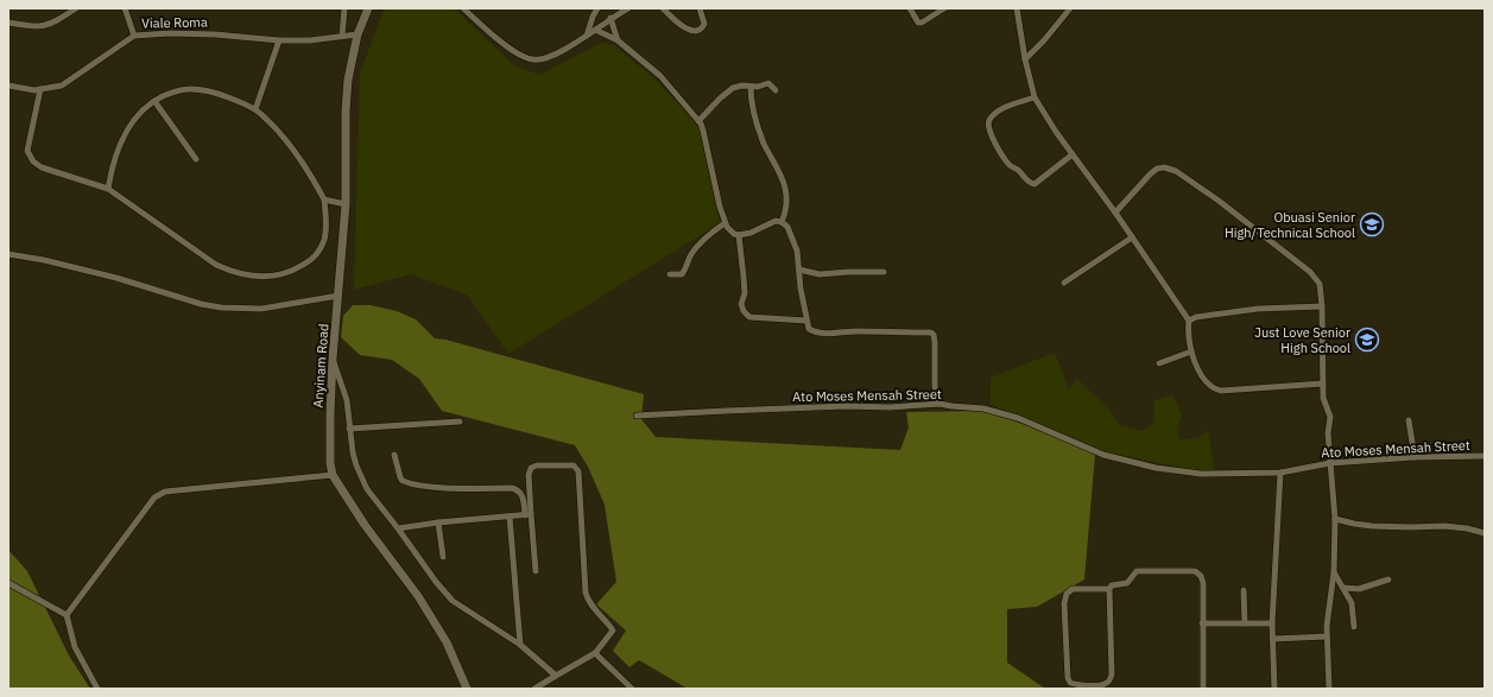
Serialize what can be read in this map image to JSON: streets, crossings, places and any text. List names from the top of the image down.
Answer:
{
  "streets": {
    "street": ["Viale Roma", "Anyinam Road", "Ato Moses Mensah Street"]
  },
  "crossings": [
    ["Viale Roma", "Anyinam Road"]
  ],
  "places": {
    "school or university": ["Obuasi Senior High/Technical School", "Just Love Senior High School"]
  }
}
